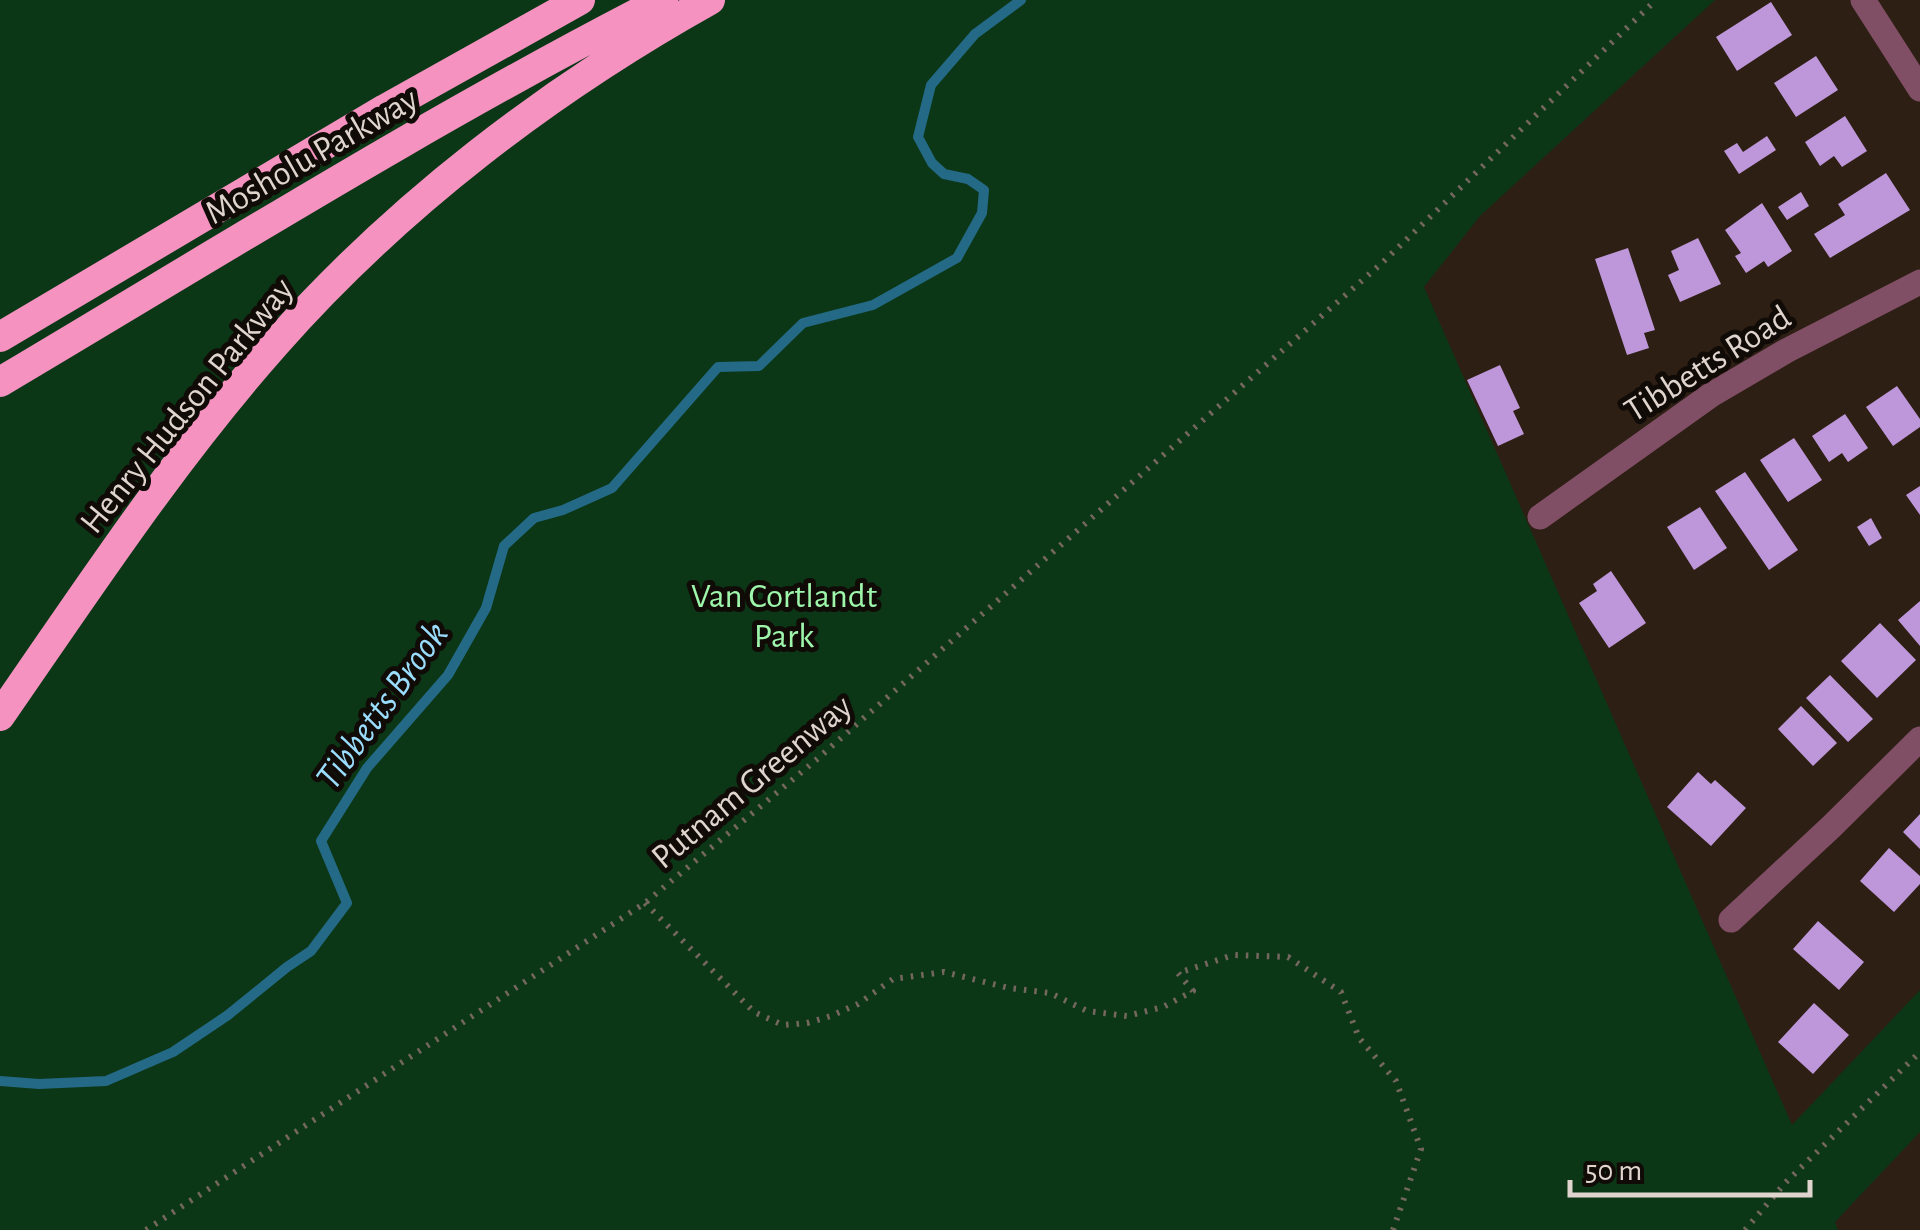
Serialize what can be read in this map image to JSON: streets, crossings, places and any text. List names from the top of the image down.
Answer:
{
  "streets": {
    "highway": ["Mosholu Parkway", "Henry Hudson Parkway"],
    "street": ["Tibbetts Road"],
    "path": ["Putnam Greenway"]
  },
  "water": ["Tibbetts Brook"],
  "parks": ["Van Cortlandt Park"],
  "scale_bar": "50 m"
}
